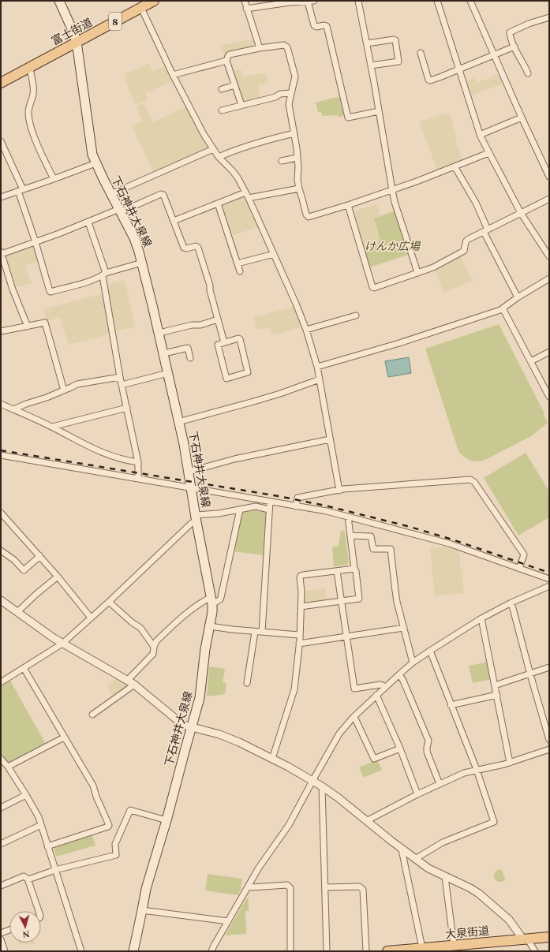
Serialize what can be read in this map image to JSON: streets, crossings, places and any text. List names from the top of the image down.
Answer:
{
  "streets": {
    "main road": [
      "8",
      "富士街道",
      "下石神井大泉線",
      "大泉街道"
    ]
  },
  "crossings": [
    ["富士街道", "下石神井大泉線"]
  ],
  "parks": ["けんか広場"],
  "north": "bottom"
}
